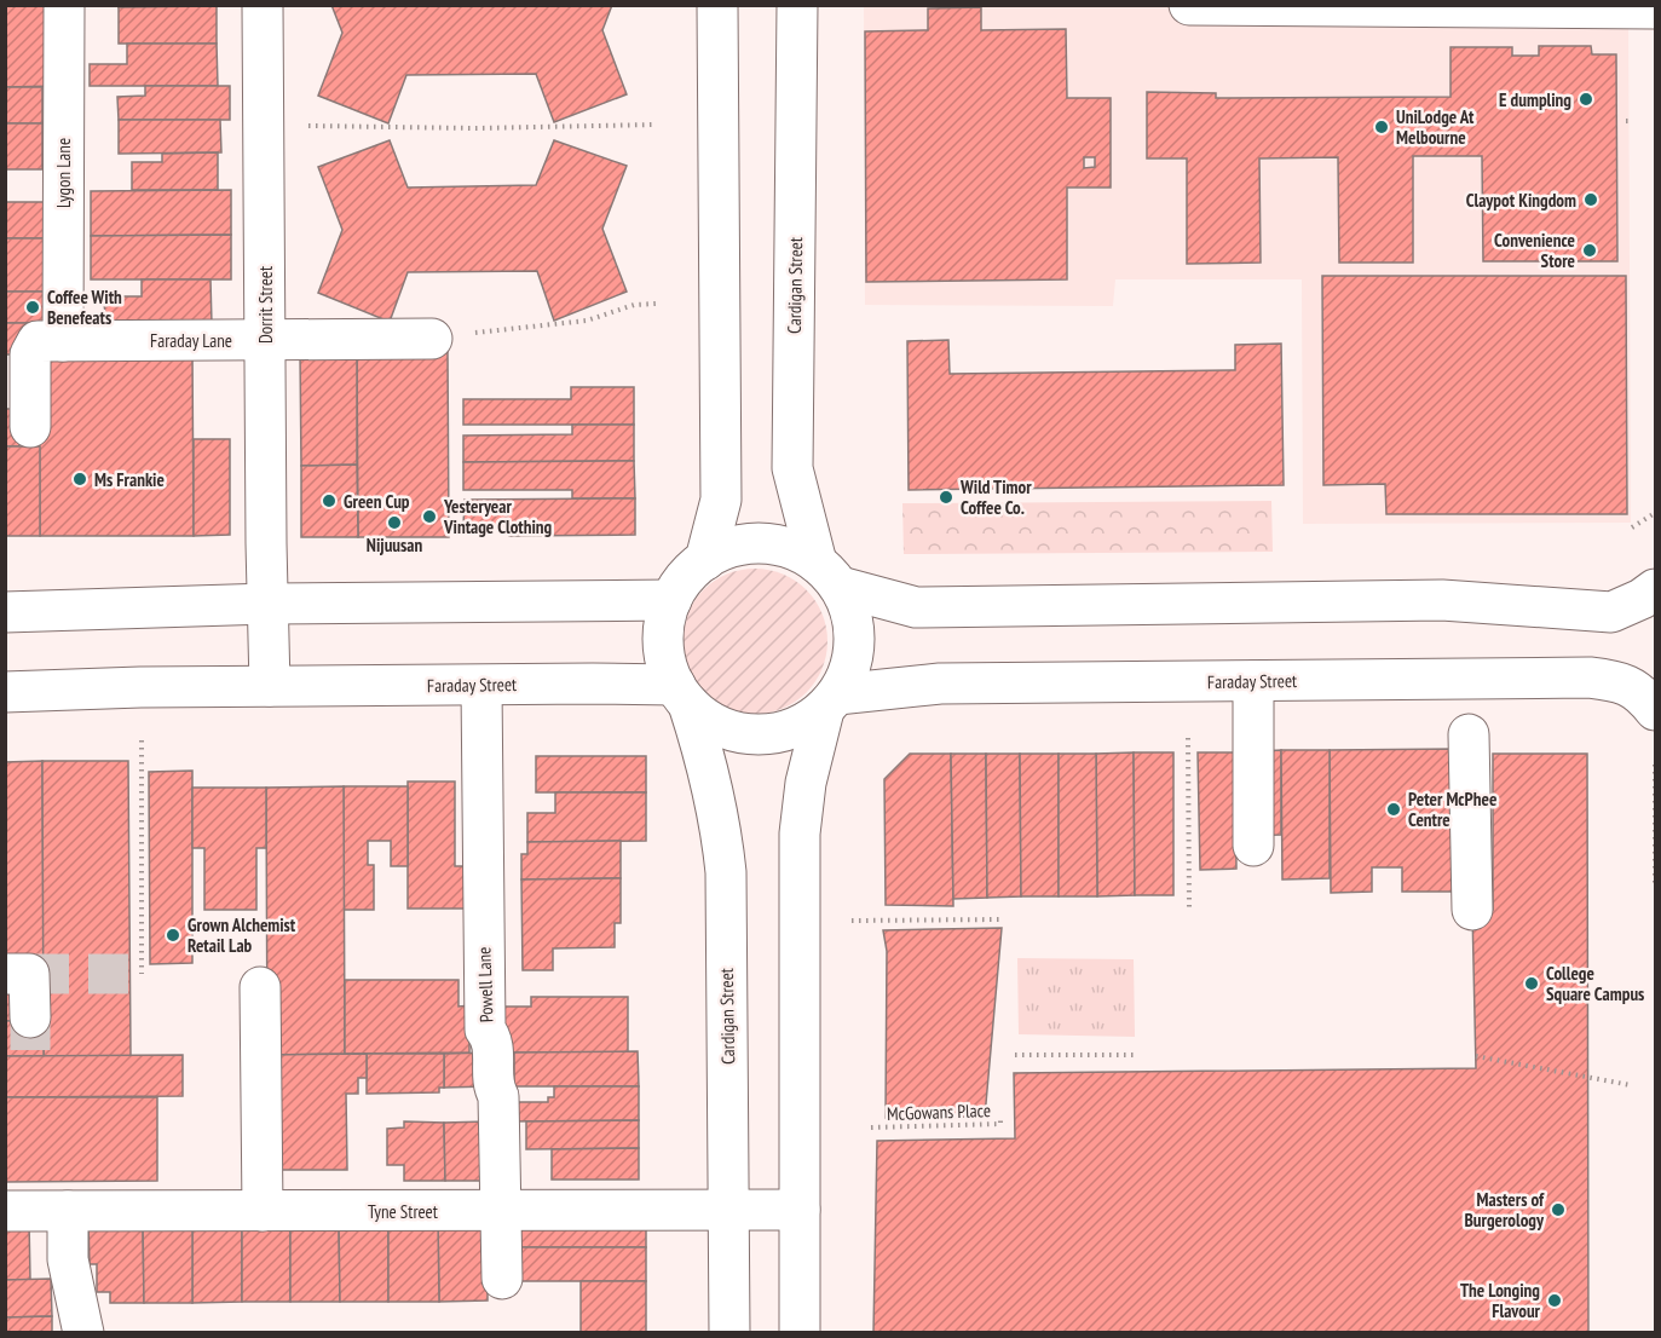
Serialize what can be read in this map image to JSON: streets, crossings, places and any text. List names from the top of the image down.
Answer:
{
  "streets": {
    "street": [
      "Lygon Lane",
      "Cardigan Street",
      "Dorrit Street",
      "Faraday Lane",
      "Faraday Street",
      "Powell Lane",
      "Tyne Street"
    ],
    "path": ["McGowans Place"]
  },
  "crossings": [
    ["Lygon Lane", "Faraday Lane"],
    ["Cardigan Street", "Faraday Street"],
    ["Cardigan Street", "Tyne Street"],
    ["Dorrit Street", "Faraday Lane"],
    ["Faraday Street", "Powell Lane"],
    ["Powell Lane", "Tyne Street"]
  ],
  "places": [
    "E dumpling",
    "UniLodge At Melbourne",
    "Claypot Kingdom",
    "Convenience Store",
    "Coffee With Benefeats",
    "Ms Frankie",
    "Wild Timor Coffee Co.",
    "Green Cup",
    "Yesteryear Vintage Clothing",
    "Nijuusan",
    "Peter McPhee Centre",
    "Grown Alchemist Retail Lab",
    "College Square Campus",
    "Masters of Burgerology",
    "The Longing Flavour"
  ]
}
